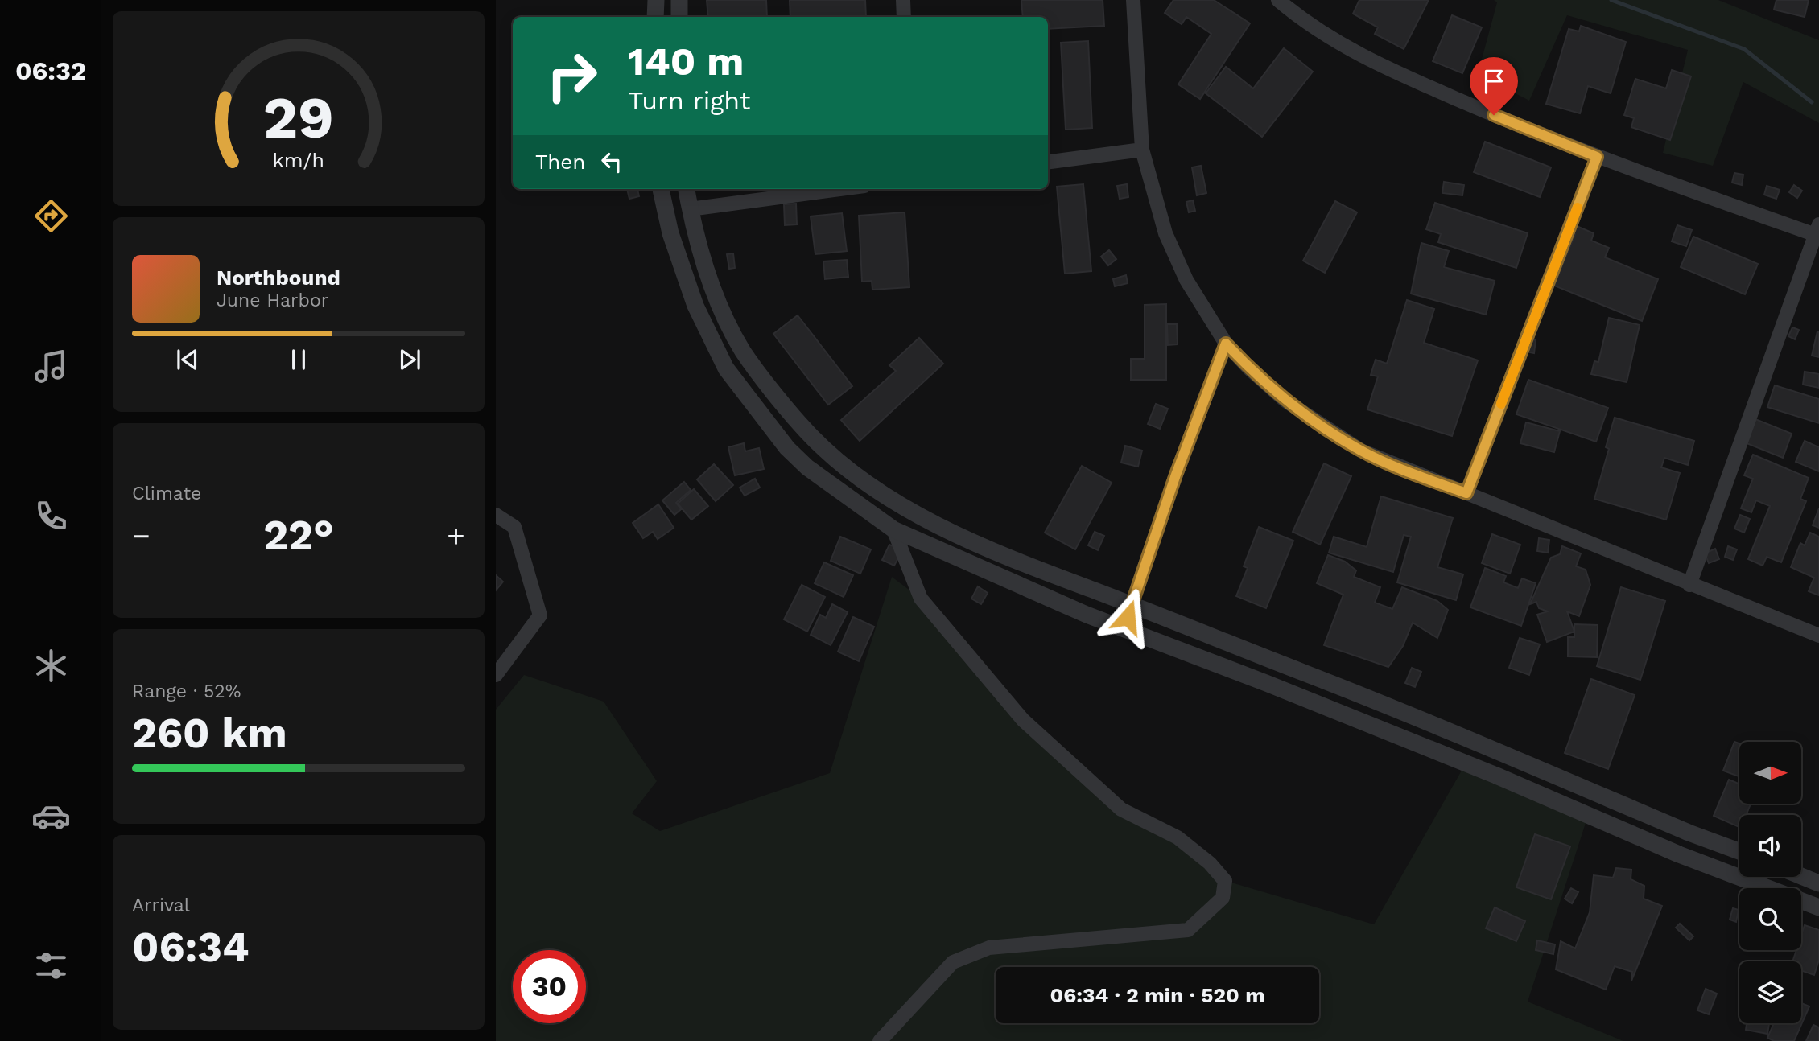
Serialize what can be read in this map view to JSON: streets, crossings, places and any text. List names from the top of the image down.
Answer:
{
  "north": "right",
  "page": {
    "tabs": "06:32",
    "turn": ["140 m", "Turn right"],
    "then": "Then",
    "song": ["Northbound", "June Harbor"],
    "tile": [
      "Climate",
      ["Range · 52%", "260 km"],
      ["Arrival", "06:34"]
    ],
    "heat": ["−", "22°", "+"],
    "limit": "30",
    "trip": "06:34 · 2 min · 520 m",
    "gauge": ["29", "km/h"]
  }
}
